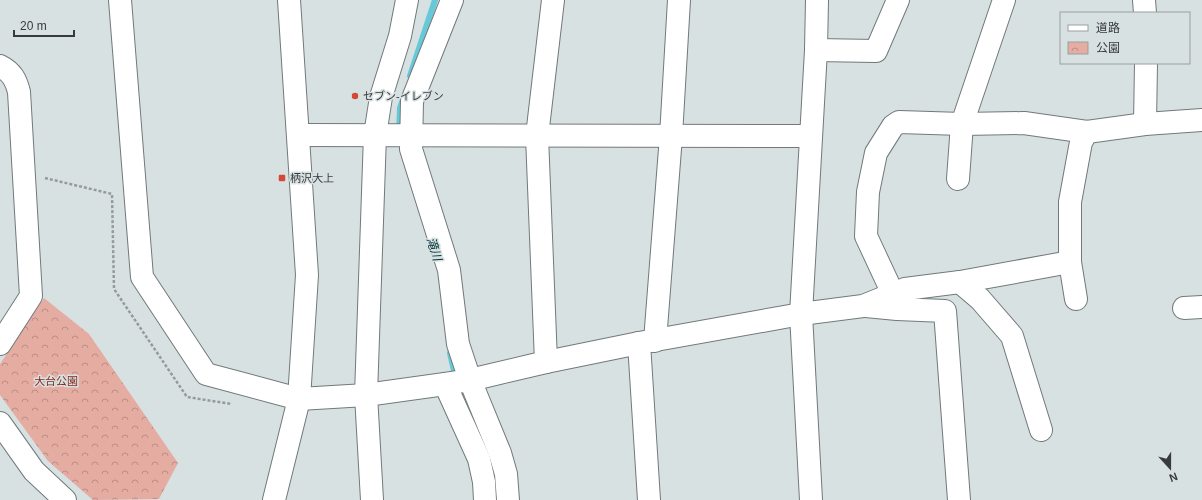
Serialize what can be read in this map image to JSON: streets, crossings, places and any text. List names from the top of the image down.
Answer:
{
  "water": ["滝川"],
  "parks": ["大台公園"],
  "places": {
    "other": ["セブン-イレブン"],
    "transit": ["柄沢大上"]
  },
  "legend": ["道路", "公園"],
  "scale_bar": "20 m",
  "north": "bottom"
}
